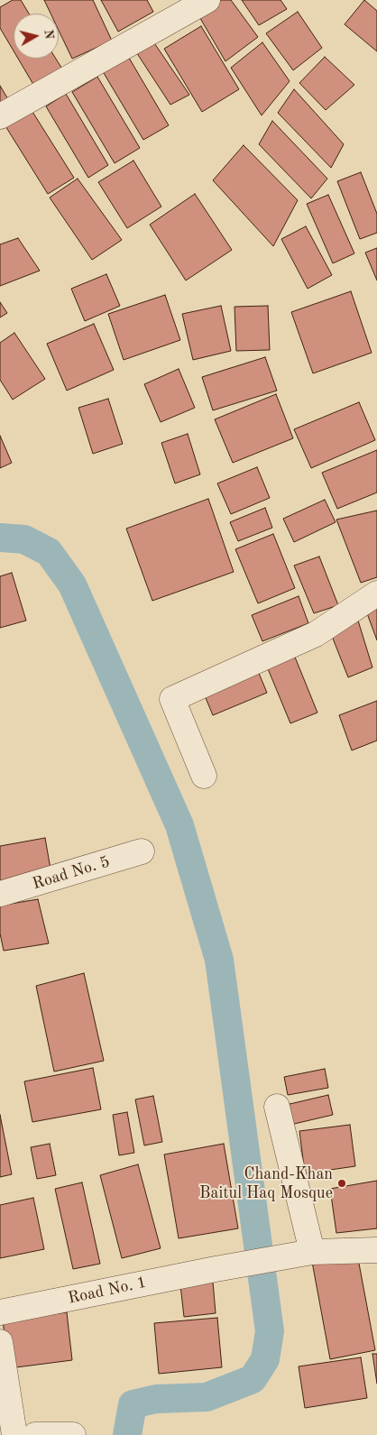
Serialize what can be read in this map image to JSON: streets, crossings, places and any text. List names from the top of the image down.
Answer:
{
  "streets": {
    "street": ["Road No. 5", "Road No. 1"]
  },
  "places": ["Chand-Khan Baitul Haq Mosque"],
  "north": "right"
}
